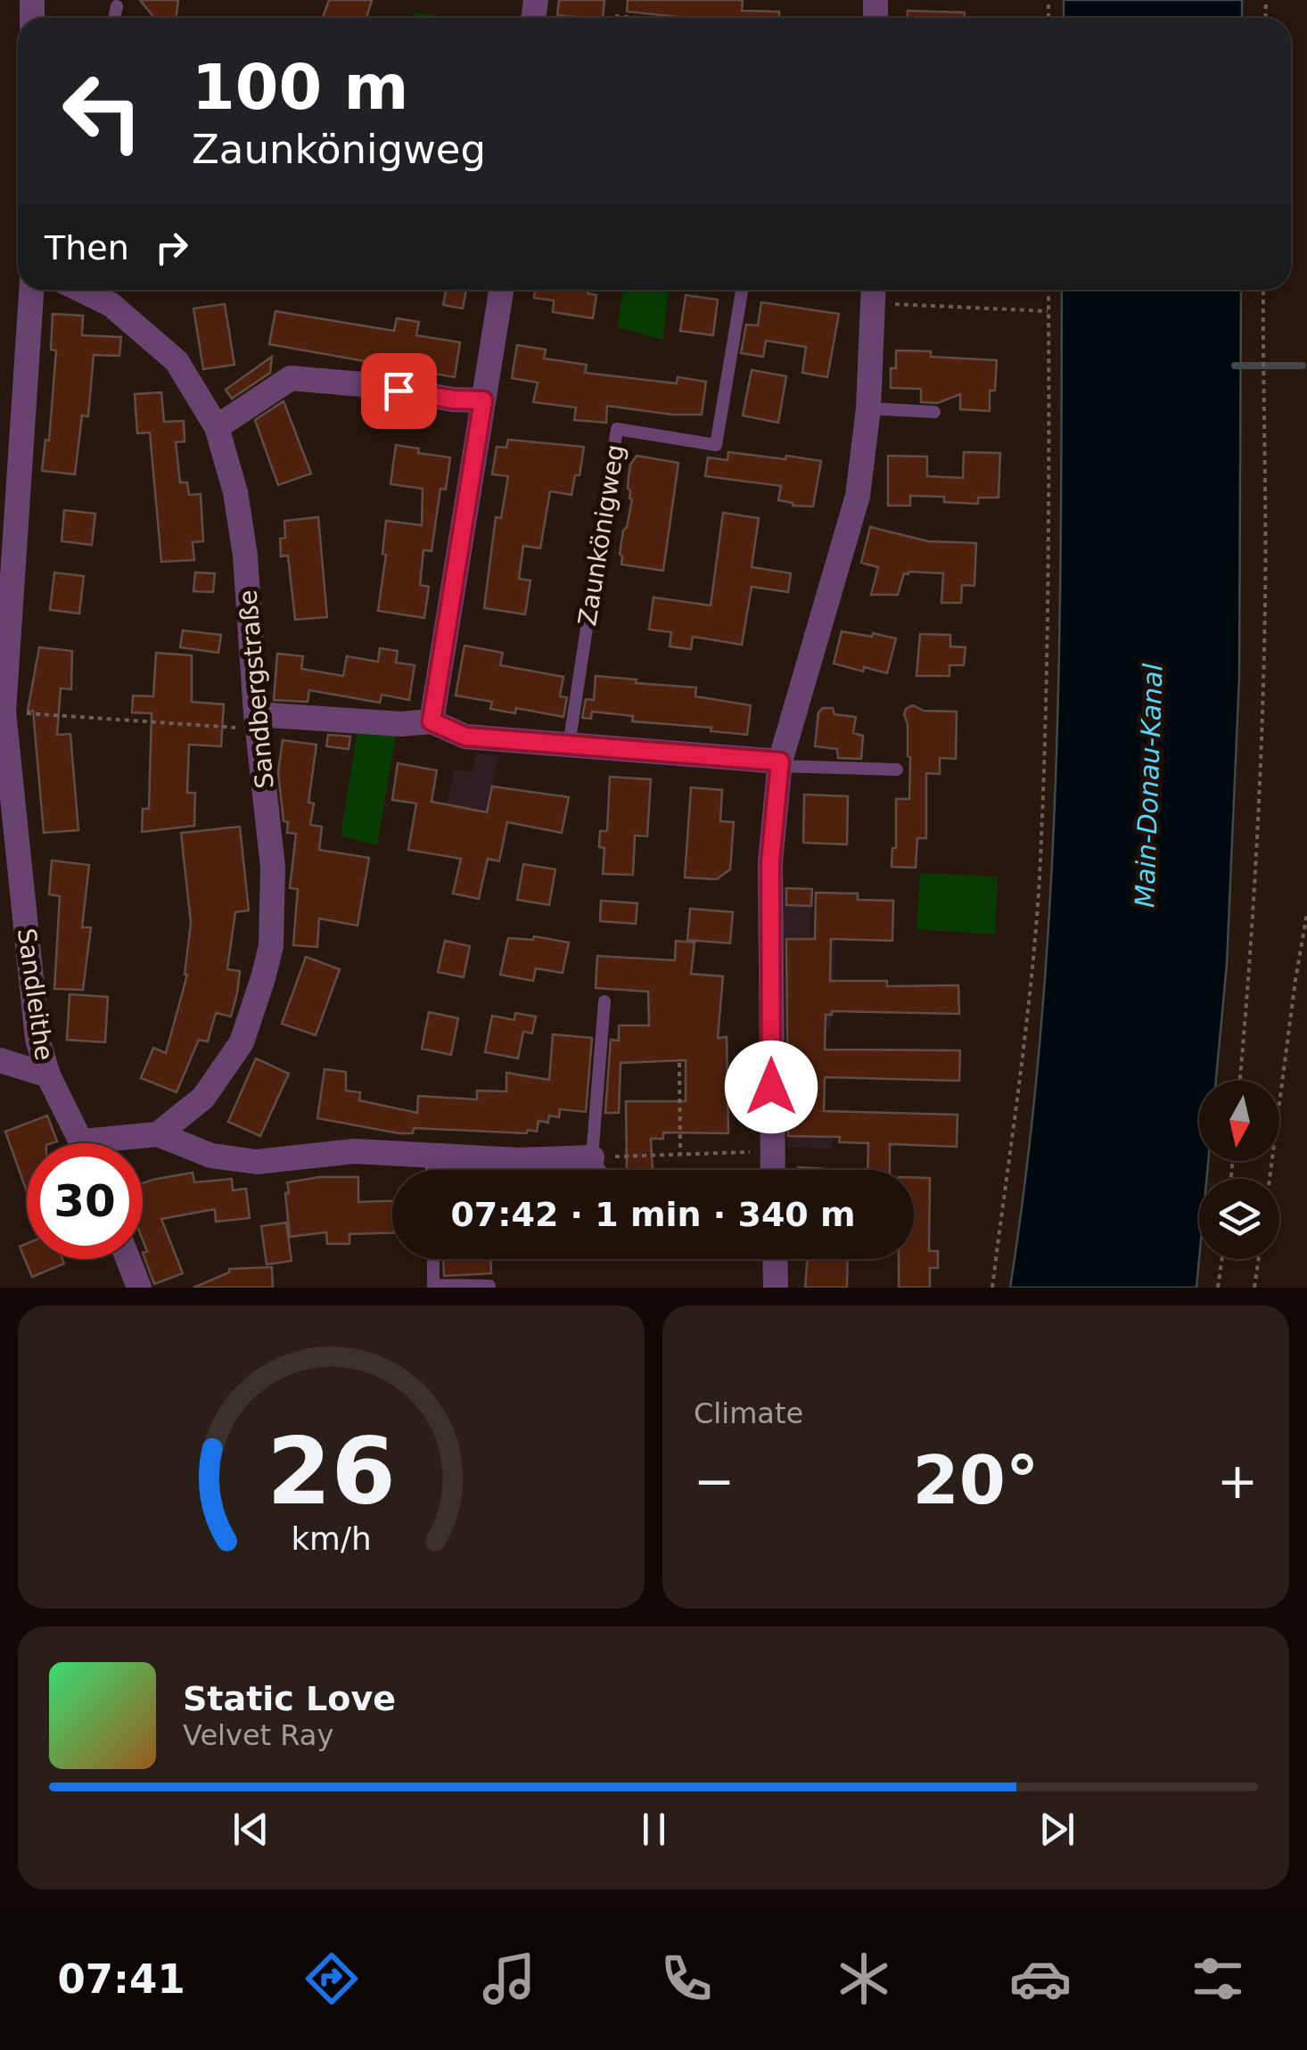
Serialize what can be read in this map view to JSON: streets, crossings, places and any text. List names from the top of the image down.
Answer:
{
  "streets": {
    "street": ["Sandbergstraße", "Sandleithe"],
    "lane": ["Zaunkönigweg"]
  },
  "water": ["Main-Donau-Kanal"],
  "north": "bottom",
  "page": {
    "turn": ["100 m", "Zaunkönigweg"],
    "then": "Then",
    "limit": "30",
    "trip": "07:42 · 1 min · 340 m",
    "tile": "Climate",
    "heat": ["−", "20°", "+"],
    "song": ["Static Love", "Velvet Ray"],
    "tabs": "07:41",
    "gauge": ["26", "km/h"]
  }
}
